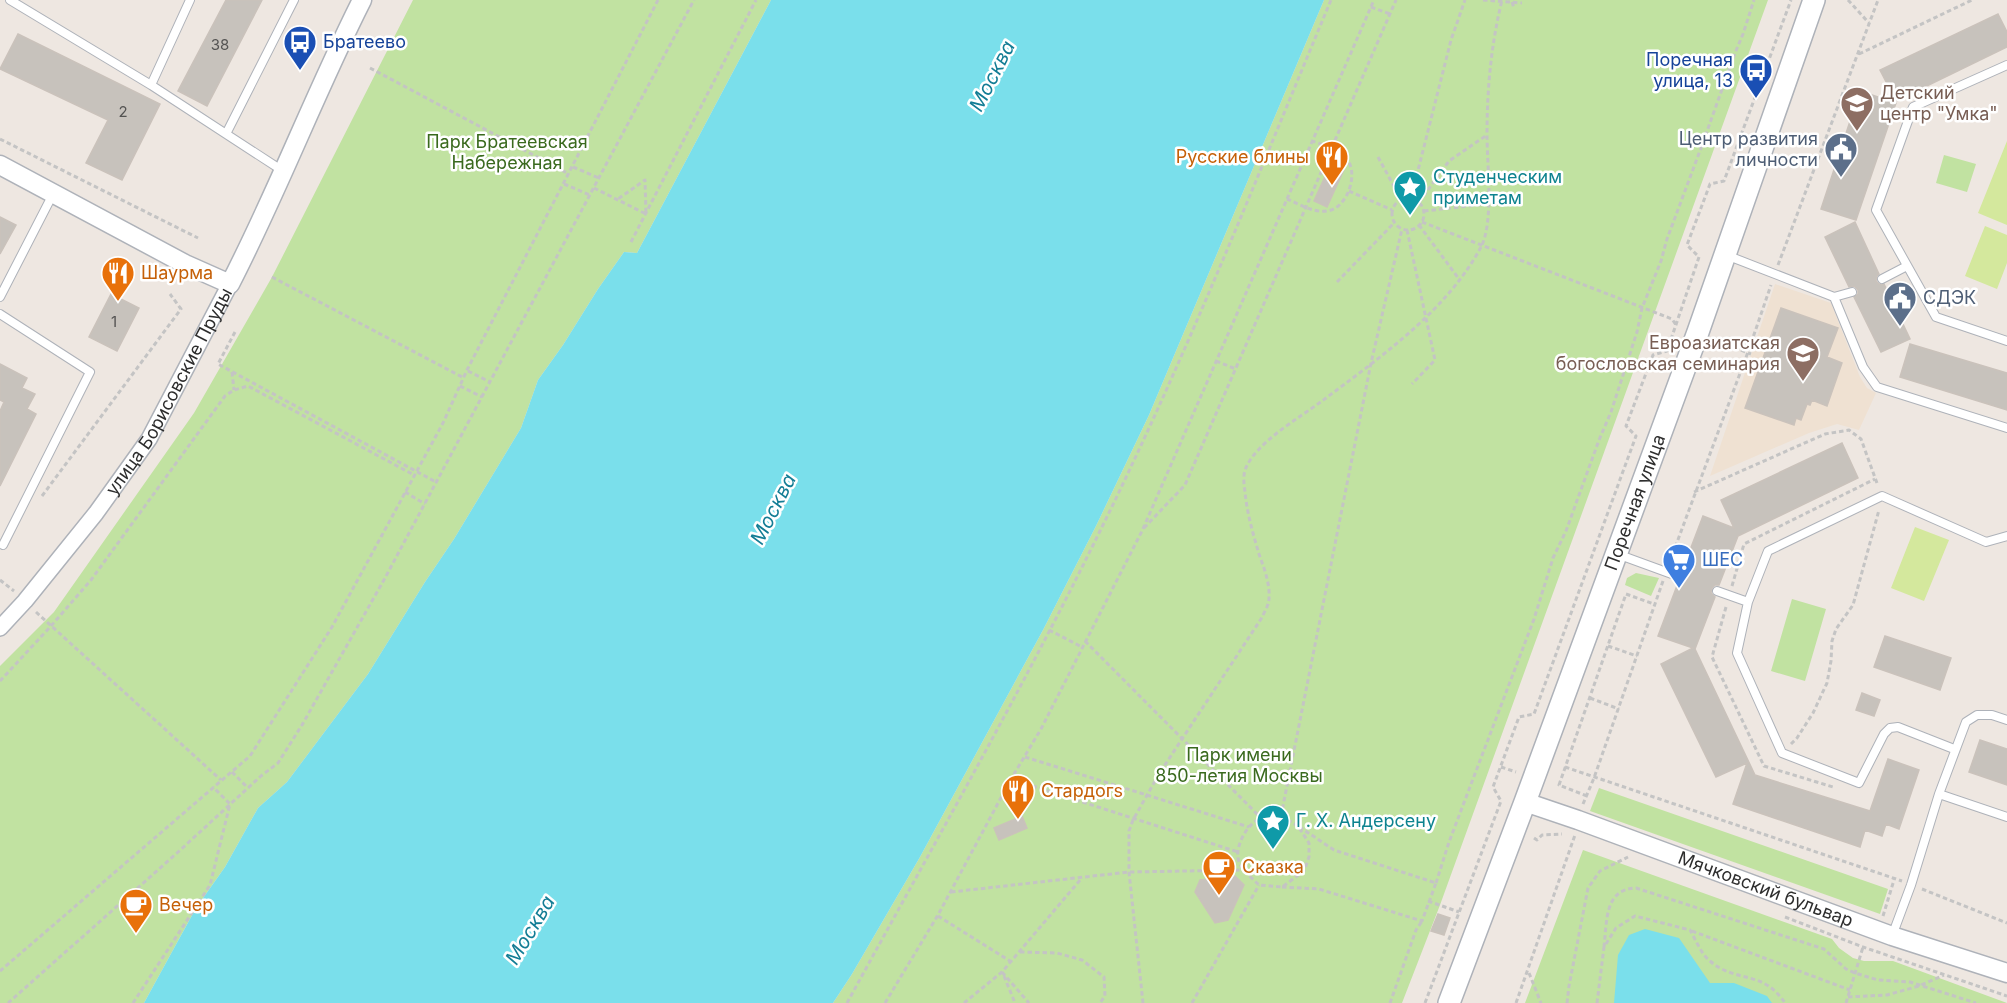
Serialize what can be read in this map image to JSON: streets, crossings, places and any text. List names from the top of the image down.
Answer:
{
  "streets": {
    "main road": ["Поречная улица"],
    "street": ["улица Борисовские Пруды", "Мячковский бульвар"]
  },
  "crossings": [
    ["Поречная улица", "Мячковский бульвар"]
  ],
  "water": ["Москва"],
  "parks": ["Парк Братеевская Набережная", "Парк имени 850-летия Москвы"],
  "places": {
    "bus stop": ["Братеево", "Поречная улица, 13"],
    "school or university": ["Детский центр \"Умка\"", "Евроазиатская богословская семинария"],
    "public building": ["Центр развития личности", "СДЭК"],
    "restaurant": ["Русские блины", "Шаурма", "Стардогs"],
    "place": ["Студенческим приметам", "Г. Х. Андерсену"],
    "supermarket": ["ШЕС"],
    "cafe": ["Сказка", "Вечер"]
  },
  "house_numbers": ["38", "2", "1"]
}
